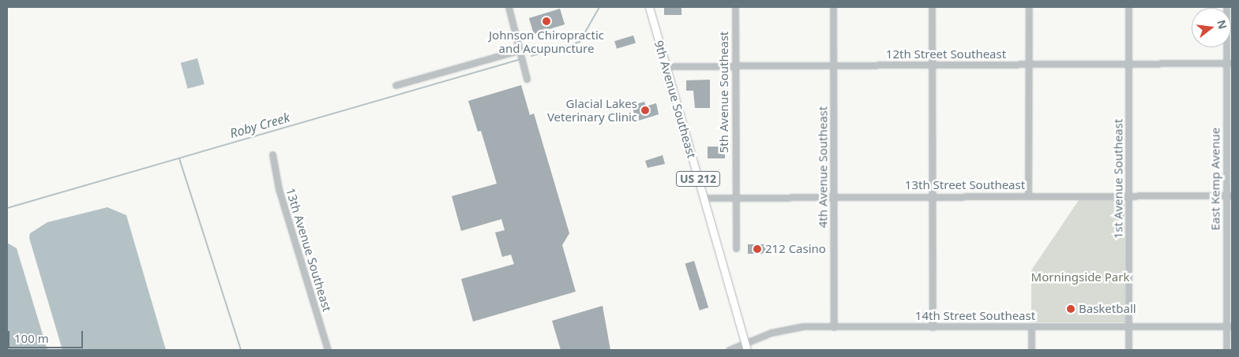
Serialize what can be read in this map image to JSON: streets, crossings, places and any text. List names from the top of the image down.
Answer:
{
  "streets": {
    "main road": ["9th Avenue Southeast", "US 212"],
    "street": [
      "12th Street Southeast",
      "5th Avenue Southeast",
      "4th Avenue Southeast",
      "1st Avenue Southeast",
      "East Kemp Avenue",
      "13th Street Southeast",
      "13th Avenue Southeast",
      "14th Street Southeast"
    ]
  },
  "crossings": [
    ["12th Street Southeast", "5th Avenue Southeast"],
    ["12th Street Southeast", "9th Avenue Southeast"],
    ["12th Street Southeast", "4th Avenue Southeast"],
    ["12th Street Southeast", "1st Avenue Southeast"],
    ["12th Street Southeast", "East Kemp Avenue"],
    ["5th Avenue Southeast", "13th Street Southeast"],
    ["9th Avenue Southeast", "13th Street Southeast"],
    ["9th Avenue Southeast", "14th Street Southeast"],
    ["4th Avenue Southeast", "13th Street Southeast"],
    ["4th Avenue Southeast", "14th Street Southeast"],
    ["1st Avenue Southeast", "13th Street Southeast"],
    ["1st Avenue Southeast", "14th Street Southeast"],
    ["East Kemp Avenue", "13th Street Southeast"],
    ["East Kemp Avenue", "14th Street Southeast"]
  ],
  "water": ["Roby Creek"],
  "parks": ["Morningside Park"],
  "places": [
    "Johnson Chiropractic and Acupuncture",
    "Glacial Lakes Veterinary Clinic",
    "212 Casino",
    "Basketball"
  ],
  "scale_bar": "100 m",
  "north": "right"
}
